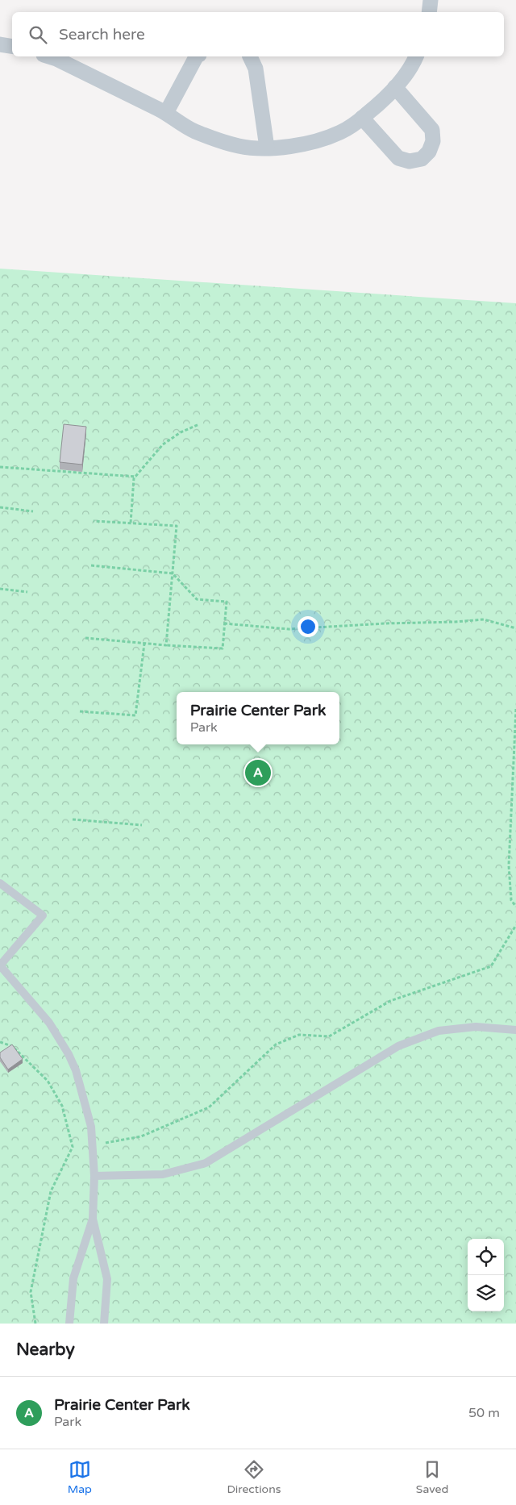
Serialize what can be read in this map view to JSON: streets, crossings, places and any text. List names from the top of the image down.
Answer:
{
  "page": {
    "search": "Search here",
    "popup": ["Prairie Center Park", "Park"],
    "pins": "A",
    "heading": "Nearby",
    "list": [
      {
        "mark": "A",
        "name": "Prairie Center Park",
        "note": "Park",
        "value": "50 m"
      }
    ],
    "nav": ["Map", "Directions", "Saved"]
  }
}
